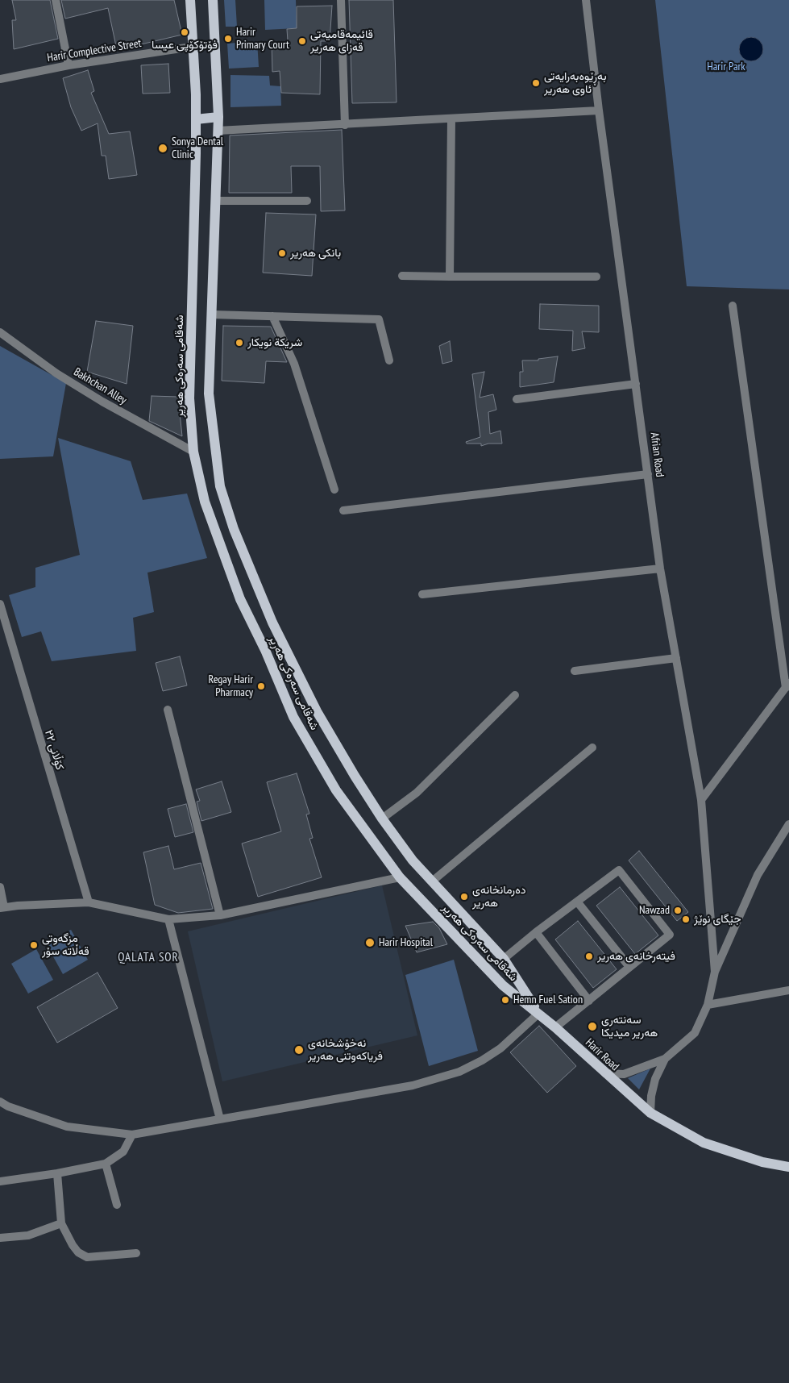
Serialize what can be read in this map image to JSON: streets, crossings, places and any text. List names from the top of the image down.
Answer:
{
  "streets": {
    "main road": ["شەقامی سەرەکی هەریر", "Harir Road"],
    "street": [
      "Harir Complective Street",
      "Bakhchan Alley",
      "Afrian Road",
      "کۆڵانی ٢٢"
    ]
  },
  "crossings": [
    ["Harir Complective Street", "شەقامی سەرەکی هەریر"],
    ["شەقامی سەرەکی هەریر", "Bakhchan Alley"],
    ["شەقامی سەرەکی هەریر", "Harir Road"]
  ],
  "districts": ["QALATA SOR"],
  "parks": ["Harir Park"],
  "places": [
    "فۆتۆکۆپی عیسا",
    "Harir Primary Court",
    "قائیمەقامیەتی قەزای هەریر",
    "بەڕێوەبەرایەتی ئاوی هەریر",
    "Sonya Dental Clinic",
    "بانکی هەریر",
    "شريكة نويكار",
    "Regay Harir Pharmacy",
    "دەرمانخانەی هەریر",
    "Nawzad",
    "جێگای نوێژ",
    "‌Harir Hospital",
    "مزگەوتی قەڵاتە سۆر",
    "فیتەرخانەی هەریر",
    "Hemn Fuel Sation",
    "سەنتەری هەریر میدیکا",
    "نەخۆشخانەی فریاکەوتنی هەریر"
  ]
}
